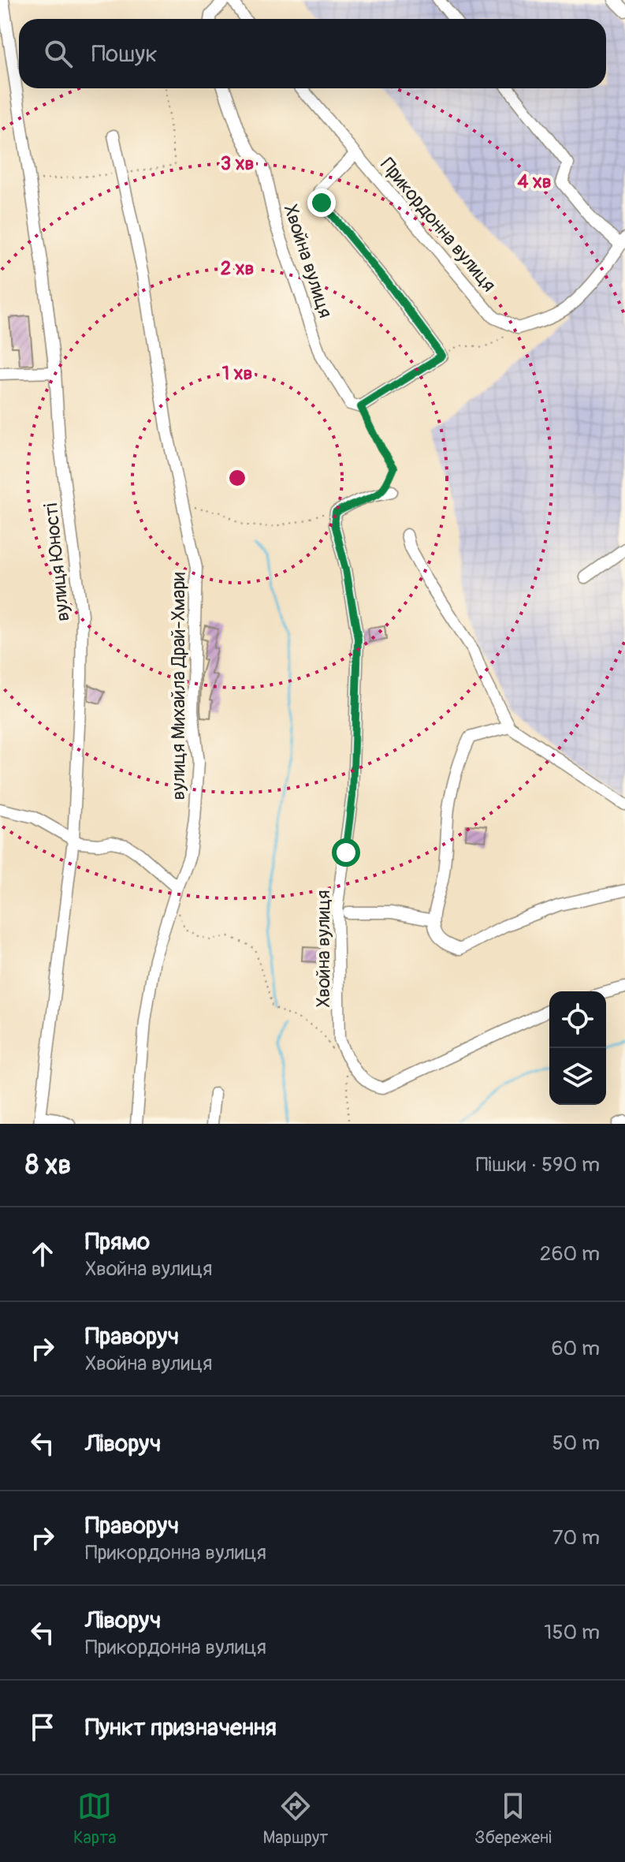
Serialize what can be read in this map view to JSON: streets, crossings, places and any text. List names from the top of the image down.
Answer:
{
  "streets": {
    "street": [
      "Прикордонна вулиця",
      "Хвойна вулиця",
      "вулиця Юності",
      "вулиця Михайла Драй-Хмари"
    ]
  },
  "page": {
    "search": "Пошук",
    "heading": ["8 хв", "Пішки · 590 m"],
    "list": [
      ["Прямо", "Хвойна вулиця", "260 m"],
      ["Праворуч", "Хвойна вулиця", "60 m"],
      ["Ліворуч", "50 m"],
      ["Праворуч", "Прикордонна вулиця", "70 m"],
      ["Ліворуч", "Прикордонна вулиця", "150 m"],
      "Пункт призначення"
    ],
    "nav": ["Карта", "Маршрут", "Збережені"]
  },
  "rings": [
    "3 хв",
    "4 хв",
    "2 хв",
    "1 хв"
  ]
}
